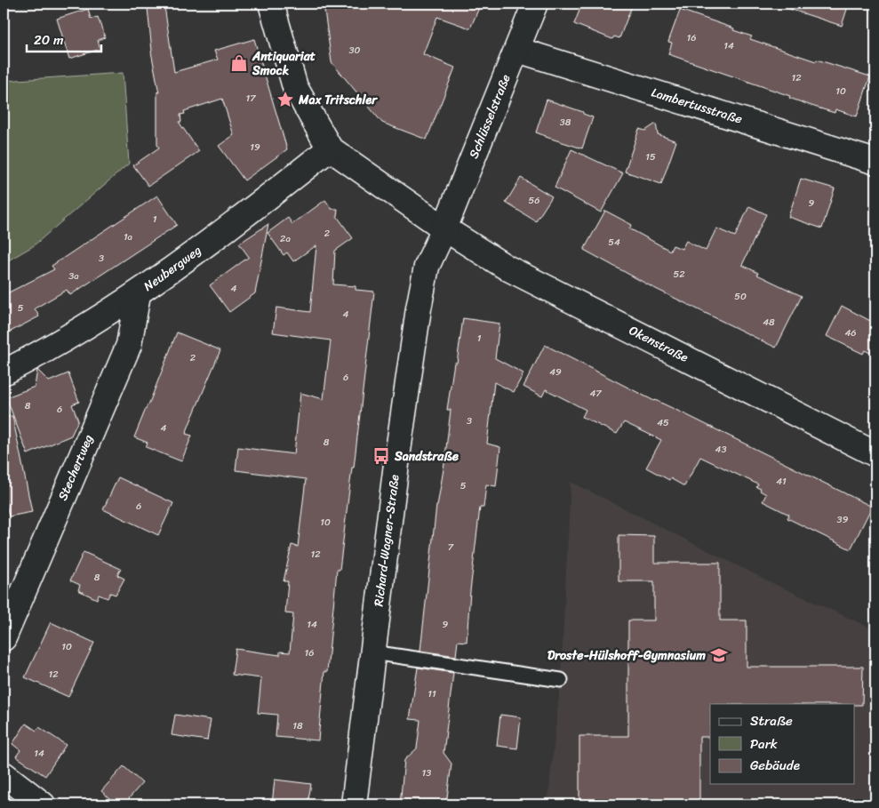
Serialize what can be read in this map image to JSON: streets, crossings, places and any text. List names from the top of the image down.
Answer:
{
  "streets": {
    "street": [
      "Lambertusstraße",
      "Schlüsselstraße",
      "Neubergweg",
      "Okenstraße",
      "Stechertweg",
      "Richard-Wagner-Straße"
    ]
  },
  "crossings": [
    ["Lambertusstraße", "Schlüsselstraße"],
    ["Schlüsselstraße", "Okenstraße"],
    ["Schlüsselstraße", "Richard-Wagner-Straße"],
    ["Neubergweg", "Stechertweg"],
    ["Okenstraße", "Richard-Wagner-Straße"]
  ],
  "places": {
    "shop": ["Antiquariat Smock"],
    "place": ["Max Tritschler"],
    "bus stop": ["Sandstraße"],
    "school or university": ["Droste-Hülshoff-Gymnasium"]
  },
  "house_numbers": [
    "16",
    "14",
    "30",
    "12",
    "10",
    "17",
    "38",
    "19",
    "15",
    "56",
    "9",
    "1",
    "2",
    "1a",
    "2a",
    "54",
    "3",
    "52",
    "3a",
    "4",
    "50",
    "5",
    "4",
    "48",
    "46",
    "1",
    "2",
    "49",
    "6",
    "47",
    "8",
    "6",
    "3",
    "45",
    "4",
    "8",
    "43",
    "41",
    "5",
    "6",
    "39",
    "10",
    "7",
    "12",
    "8",
    "14",
    "9",
    "10",
    "16",
    "12",
    "11",
    "18",
    "14",
    "13"
  ],
  "legend": ["Straße", "Park", "Gebäude"],
  "scale_bar": "20 m"
}
